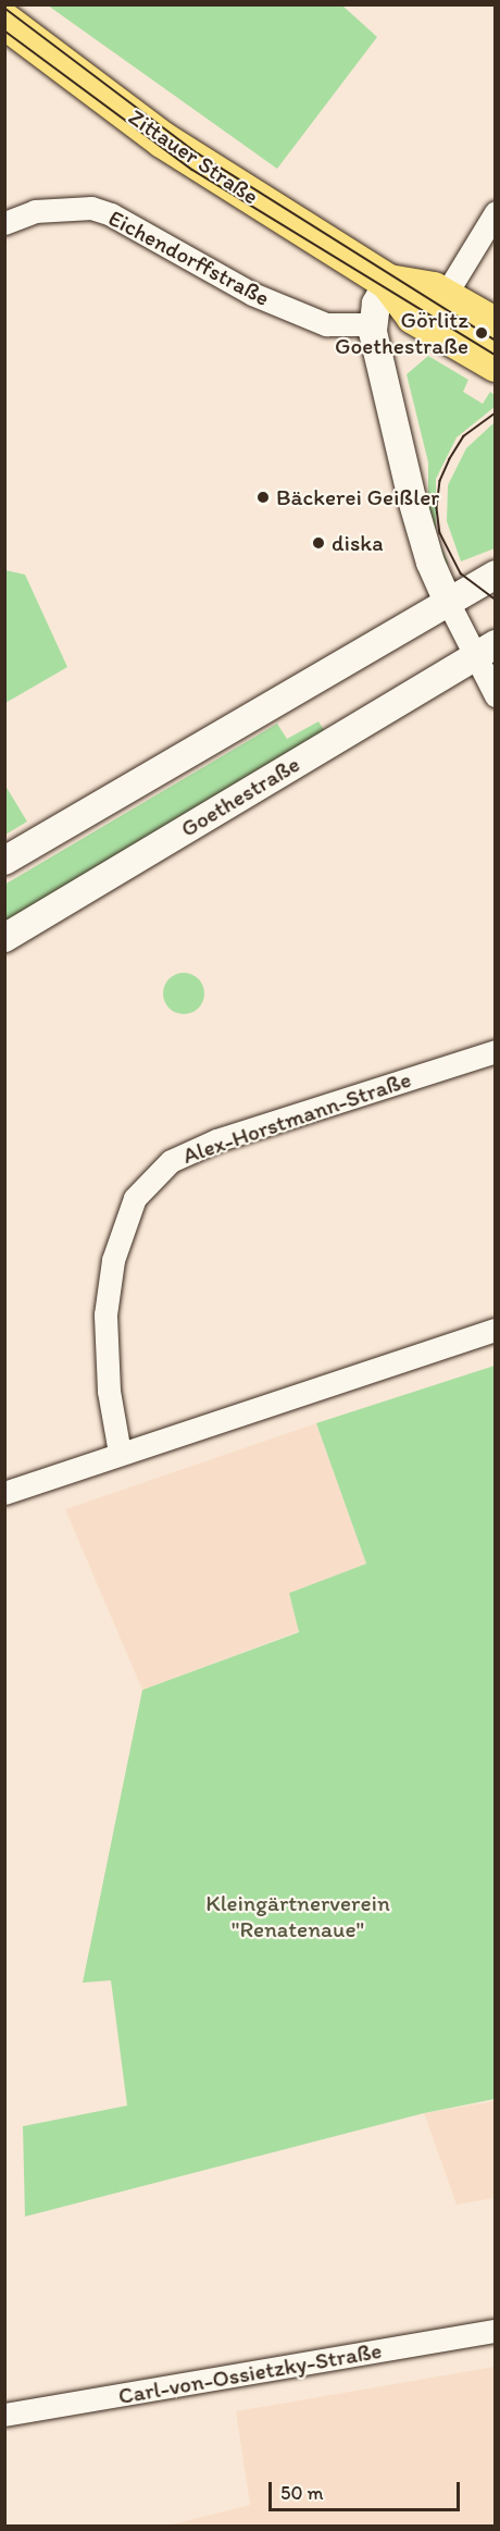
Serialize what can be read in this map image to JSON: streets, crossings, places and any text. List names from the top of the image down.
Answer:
{
  "streets": {
    "main road": ["Zittauer Straße"],
    "street": [
      "Eichendorffstraße",
      "Goethestraße",
      "Alex-Horstmann-Straße",
      "Carl-von-Ossietzky-Straße"
    ]
  },
  "parks": ["Kleingärtnerverein \"Renatenaue\""],
  "places": ["Görlitz Goethestraße", "Bäckerei Geißler", "diska"],
  "scale_bar": "50 m"
}
